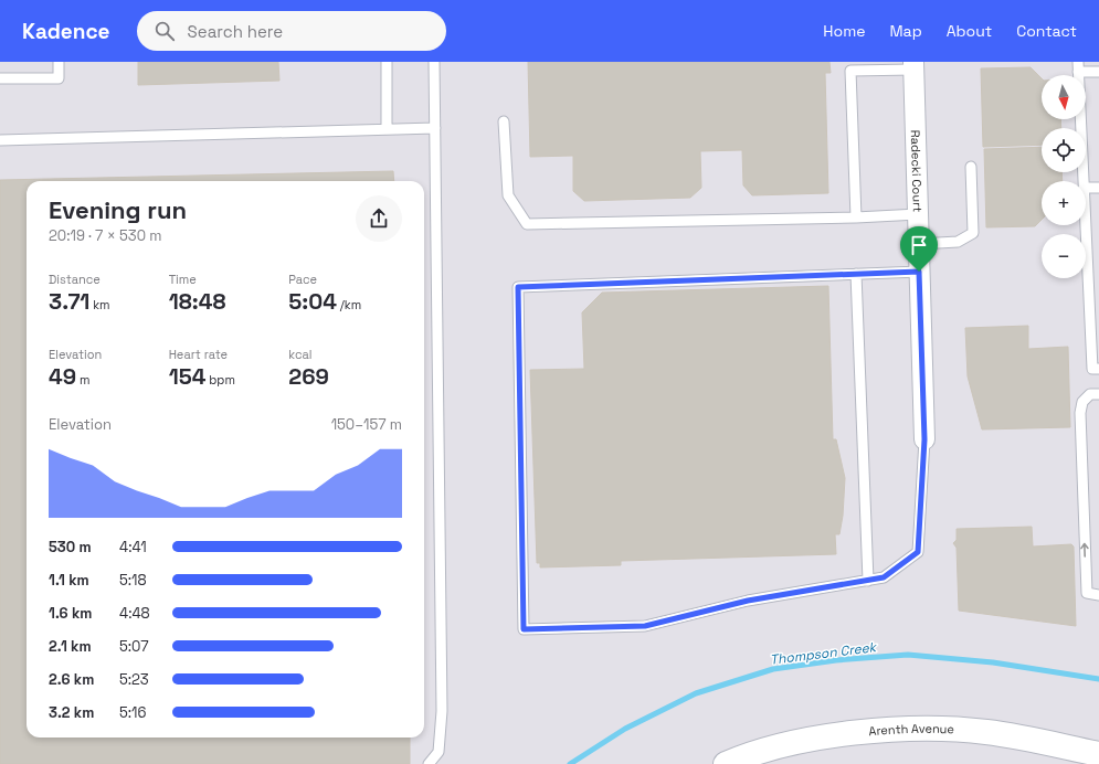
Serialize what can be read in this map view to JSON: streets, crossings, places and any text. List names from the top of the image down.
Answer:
{
  "streets": {
    "street": ["Radecki Court", "Arenth Avenue"]
  },
  "water": ["Thompson Creek"],
  "north": "bottom",
  "page": {
    "header": "Kadence",
    "search": "Search here",
    "nav": [
      "Home",
      "Map",
      "About",
      "Contact"
    ],
    "map_buttons": ["+", "−"],
    "heading": ["Evening run", "20:19 · 7 × 530 m"],
    "stats": [
      ["Distance", "3.71 km"],
      ["Time", "18:48"],
      ["Pace", "5:04 /km"],
      ["Elevation", "49 m"],
      ["Heart rate", "154 bpm"],
      ["kcal", "269"]
    ],
    "chart": ["Elevation", "150–157 m"],
    "list": [
      {
        "name": "530 m",
        "note": "4:41"
      },
      {
        "name": "1.1 km",
        "note": "5:18"
      },
      {
        "name": "1.6 km",
        "note": "4:48"
      },
      {
        "name": "2.1 km",
        "note": "5:07"
      },
      {
        "name": "2.6 km",
        "note": "5:23"
      },
      {
        "name": "3.2 km",
        "note": "5:16"
      }
    ]
  }
}
